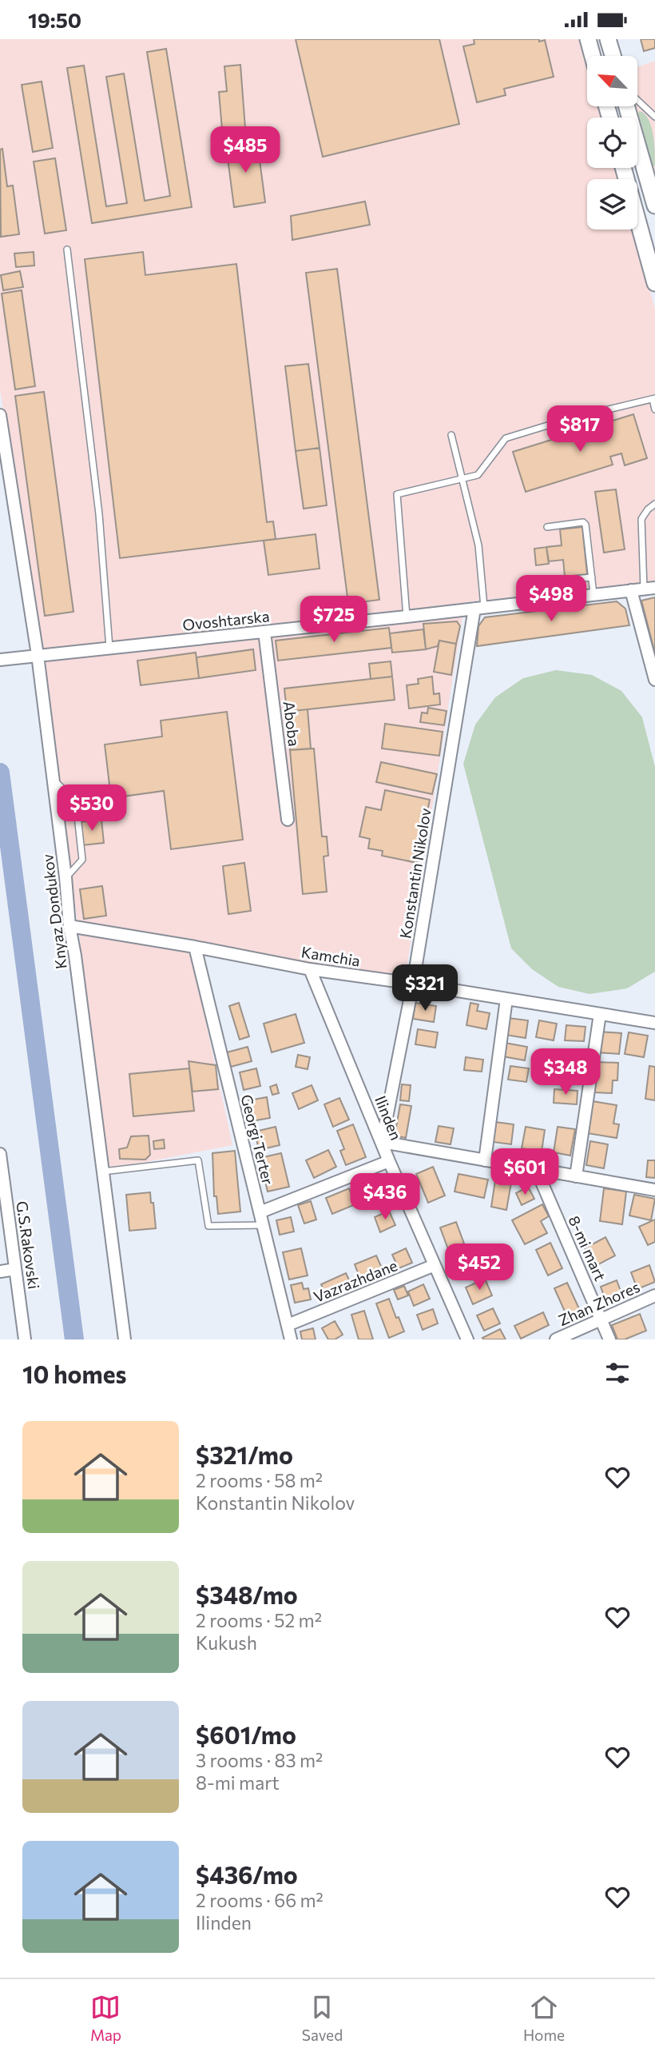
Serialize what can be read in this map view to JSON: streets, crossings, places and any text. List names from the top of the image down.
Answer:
{
  "streets": {
    "street": [
      "Ovoshtarska",
      "Aboba",
      "Konstantin Nikolov",
      "Knyaz Dondukov",
      "Kamchia",
      "Ilinden",
      "Georgi Terter",
      "G.S.Rakovski",
      "8-mi mart",
      "Vazrazhdane",
      "Zhan Zhores"
    ]
  },
  "crossings": [
    ["Ovoshtarska", "Aboba"],
    ["Ovoshtarska", "Konstantin Nikolov"],
    ["Ovoshtarska", "Knyaz Dondukov"],
    ["Konstantin Nikolov", "Kamchia"],
    ["Konstantin Nikolov", "Ilinden"],
    ["Knyaz Dondukov", "Kamchia"],
    ["Kamchia", "Ilinden"],
    ["Kamchia", "Georgi Terter"],
    ["Ilinden", "Vazrazhdane"],
    ["Georgi Terter", "Vazrazhdane"],
    ["8-mi mart", "Zhan Zhores"]
  ],
  "north": "top left",
  "page": {
    "status": "19:50",
    "price": [
      "$485",
      "$817",
      "$498",
      "$725",
      "$530",
      "$321",
      "$348",
      "$601",
      "$436",
      "$452"
    ],
    "heading": "10 homes",
    "list": [
      {
        "name": "$321/mo",
        "note": "2 rooms · 58 m² · Konstantin Nikolov"
      },
      {
        "name": "$348/mo",
        "note": "2 rooms · 52 m² · Kukush"
      },
      {
        "name": "$601/mo",
        "note": "3 rooms · 83 m² · 8-mi mart"
      },
      {
        "name": "$436/mo",
        "note": "2 rooms · 66 m² · Ilinden"
      }
    ],
    "tabs": ["Map", "Saved", "Home"]
  }
}
